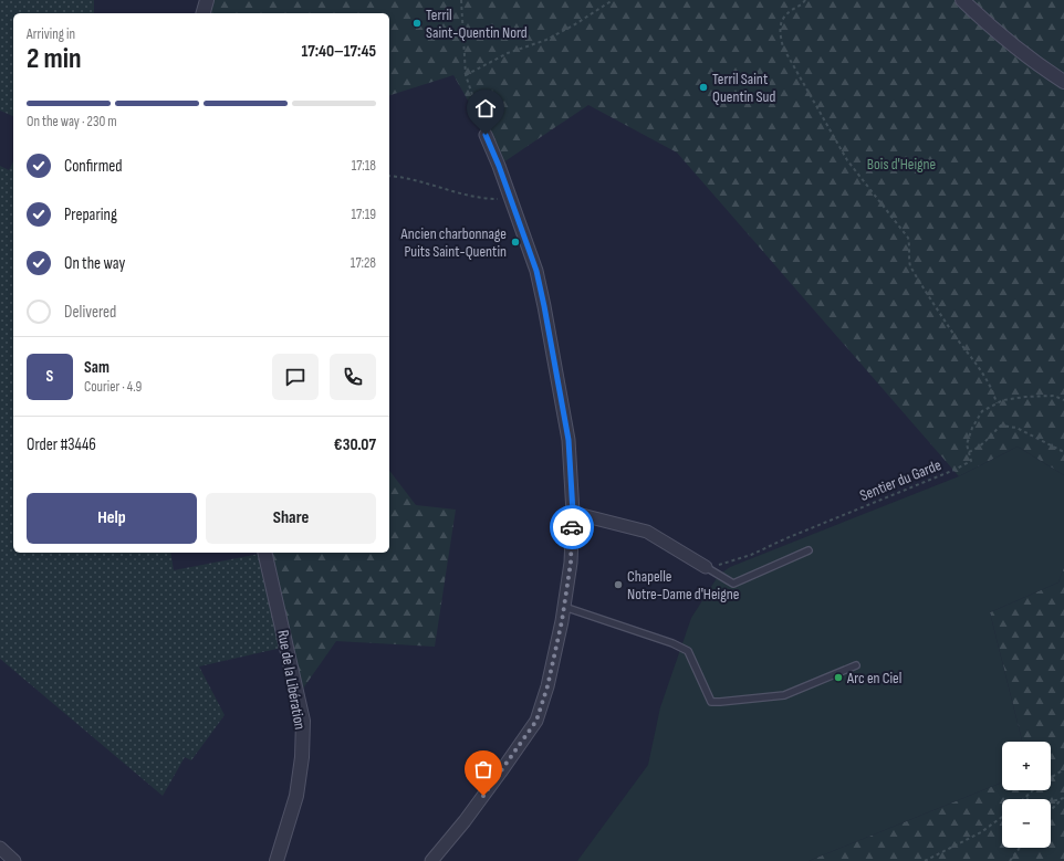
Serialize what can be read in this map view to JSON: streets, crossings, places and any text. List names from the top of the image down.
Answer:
{
  "streets": {
    "street": ["Rue de la Libération"],
    "path": ["Sentier du Garde"]
  },
  "parks": ["Bois d'Heigne"],
  "places": [
    "Terril Saint-Quentin Nord",
    "Terril Saint Quentin Sud",
    "Ancien charbonnage Puits Saint-Quentin",
    "Chapelle Notre-Dame d'Heigne",
    "Arc en Ciel"
  ],
  "page": {
    "heading": ["2 min", "Arriving in", "17:40–17:45"],
    "panel": [
      "Sam",
      "Courier · 4.9",
      "Order #3446",
      "€30.07"
    ],
    "bar": "On the way · 230 m",
    "list": [
      ["Confirmed", "17:18"],
      ["Preparing", "17:19"],
      ["On the way", "17:28"],
      "Delivered"
    ],
    "round": "S",
    "buttons": ["Help", "Share"],
    "map_buttons": ["+", "−"]
  }
}
